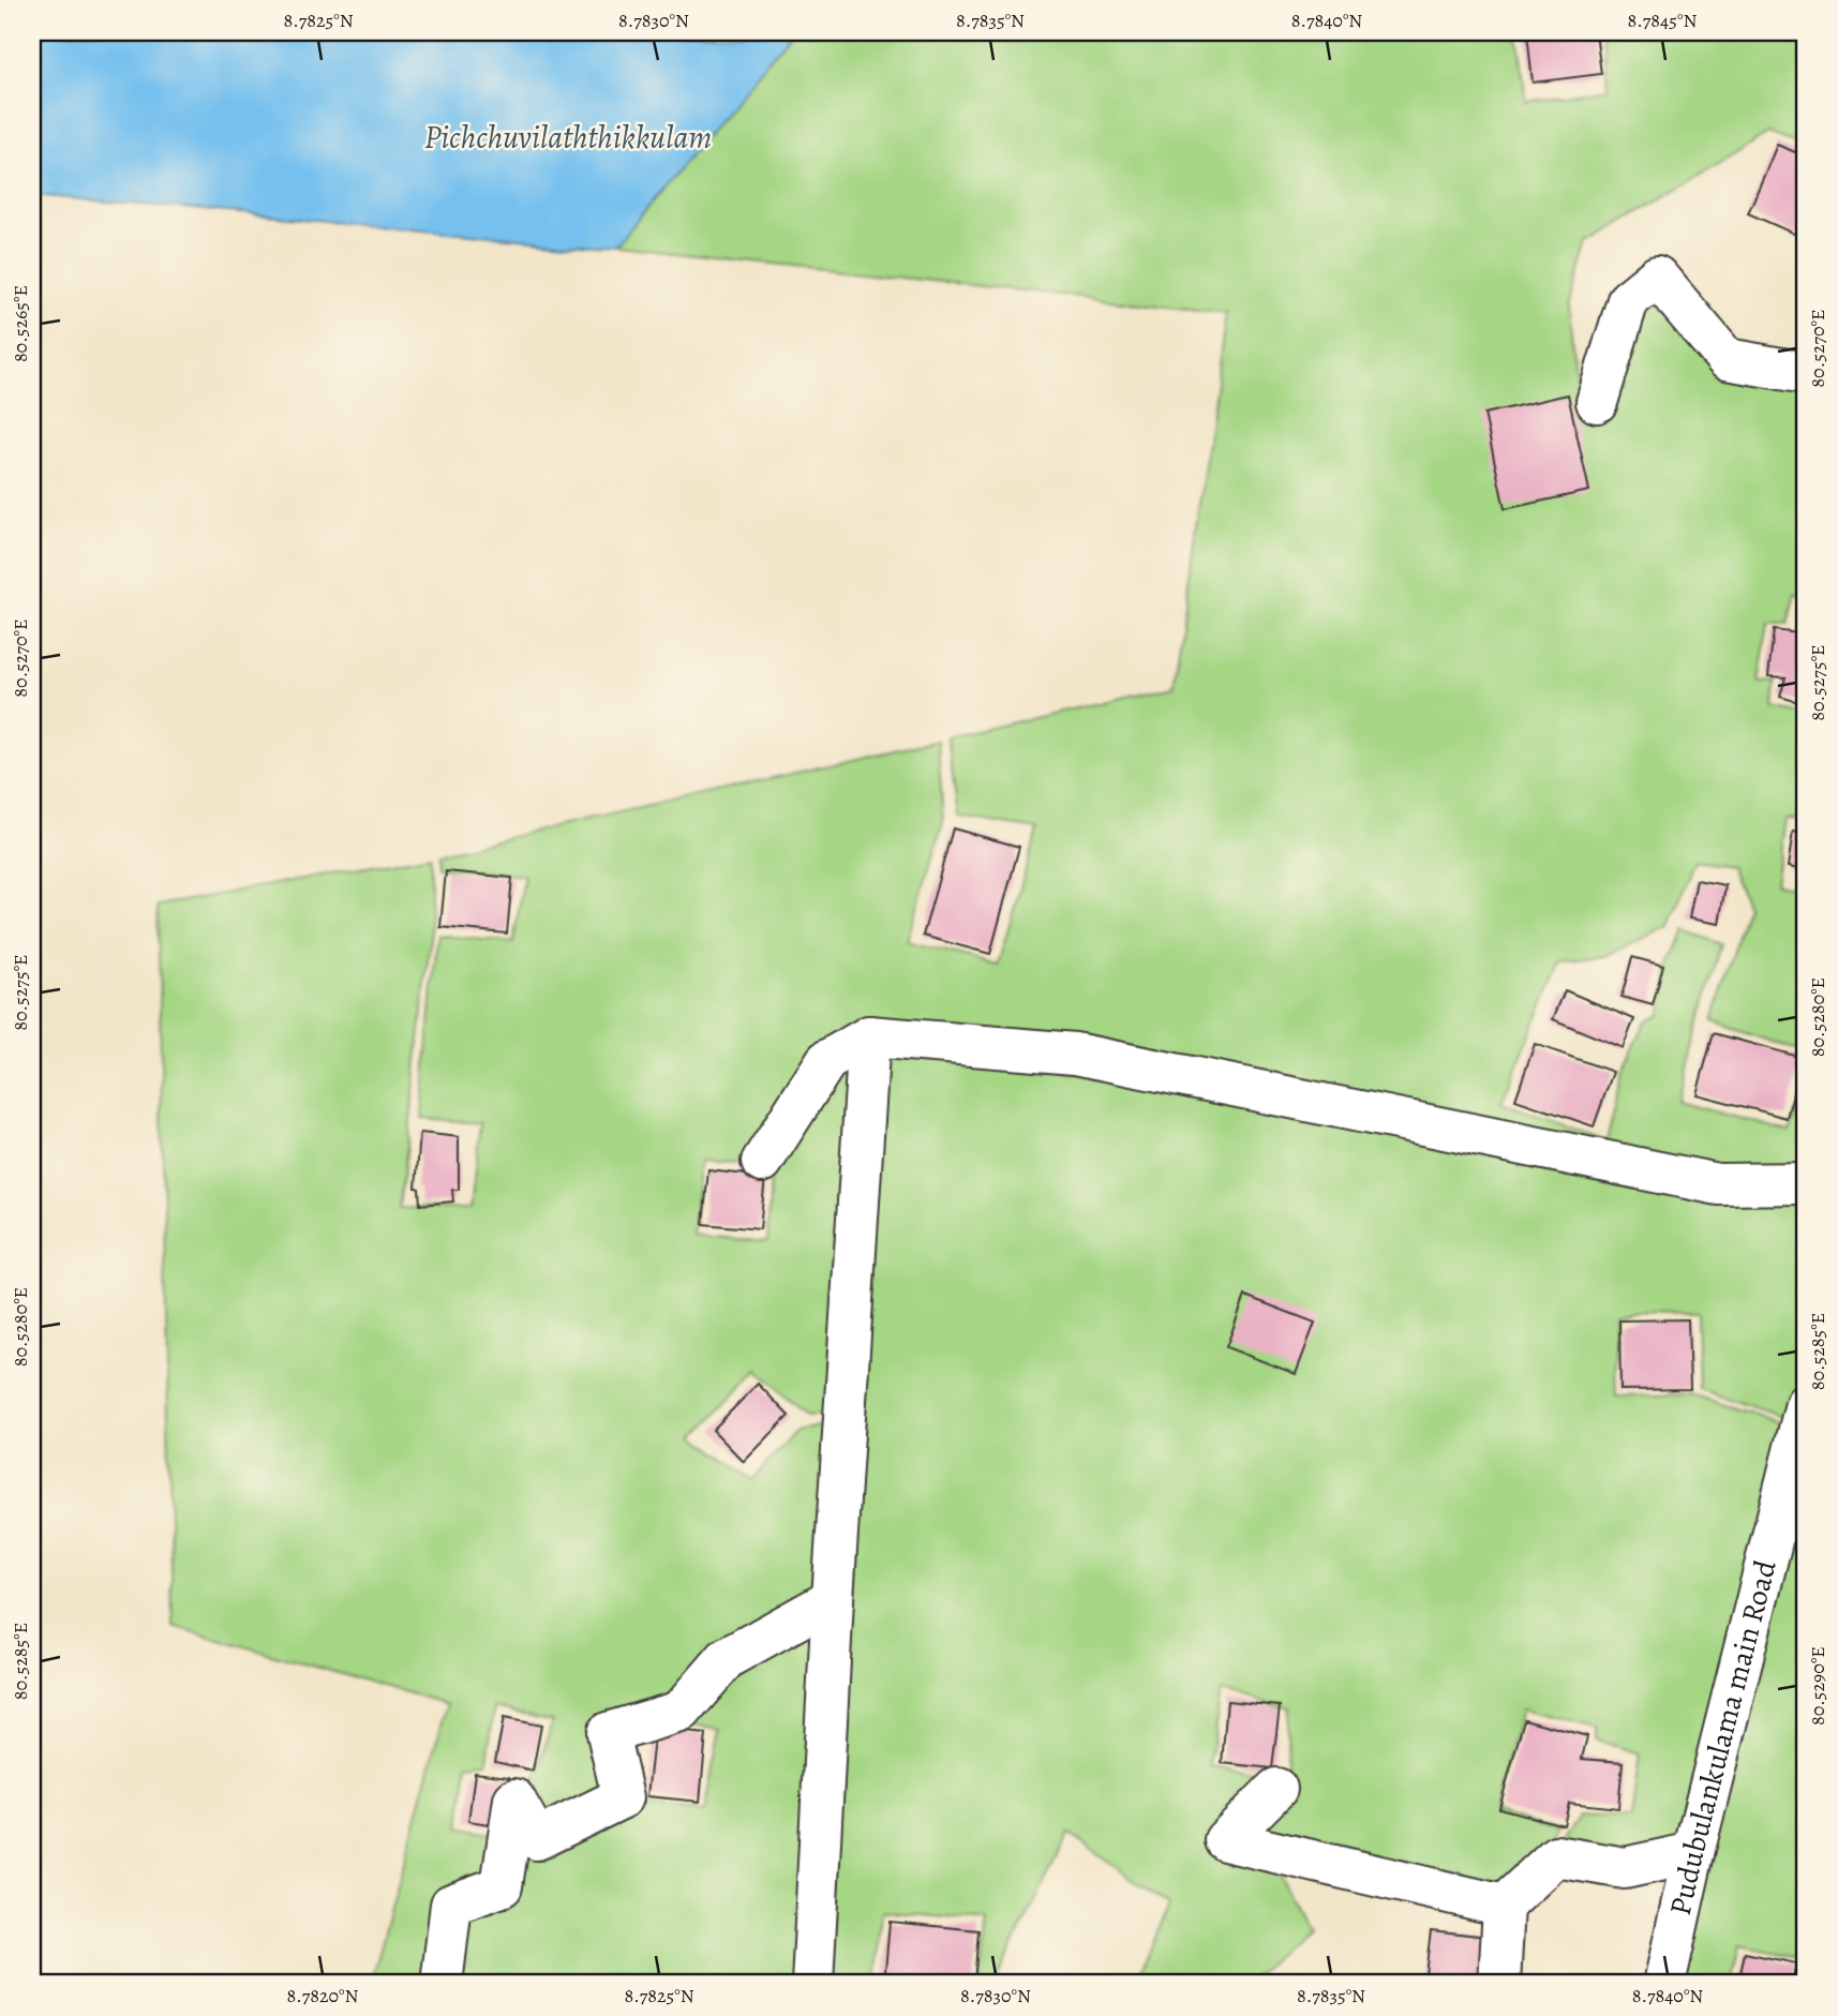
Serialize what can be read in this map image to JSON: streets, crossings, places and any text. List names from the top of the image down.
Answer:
{
  "streets": {
    "street": ["Pudubulankulama main Road"]
  },
  "water": ["Pichchuvilaththikkulam"],
  "coordinates": [
    "8.7825°N",
    "8.7830°N",
    "8.7835°N",
    "8.7840°N",
    "8.7845°N",
    "80.5265°E",
    "80.5270°E",
    "80.5275°E",
    "80.5280°E",
    "80.5285°E",
    "80.5290°E",
    "8.7820°N"
  ]
}
